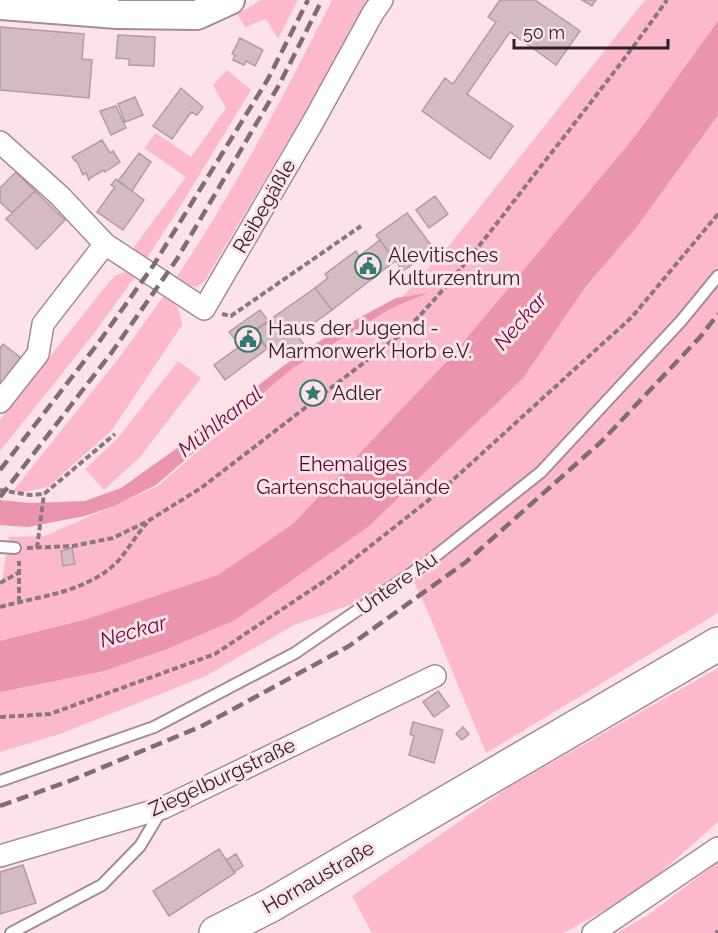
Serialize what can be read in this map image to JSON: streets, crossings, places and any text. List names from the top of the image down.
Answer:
{
  "streets": {
    "main road": ["Hornaustraße"],
    "street": ["Reibegäßle", "Ziegelburgstraße"],
    "lane": ["Untere Au"]
  },
  "water": ["Neckar", "Mühlkanal"],
  "parks": ["Ehemaliges Gartenschaugelände"],
  "places": {
    "public building": ["Alevitisches Kulturzentrum", "Haus der Jugend - Marmorwerk Horb e.V."],
    "place": ["Adler"]
  },
  "scale_bar": "50 m"
}
